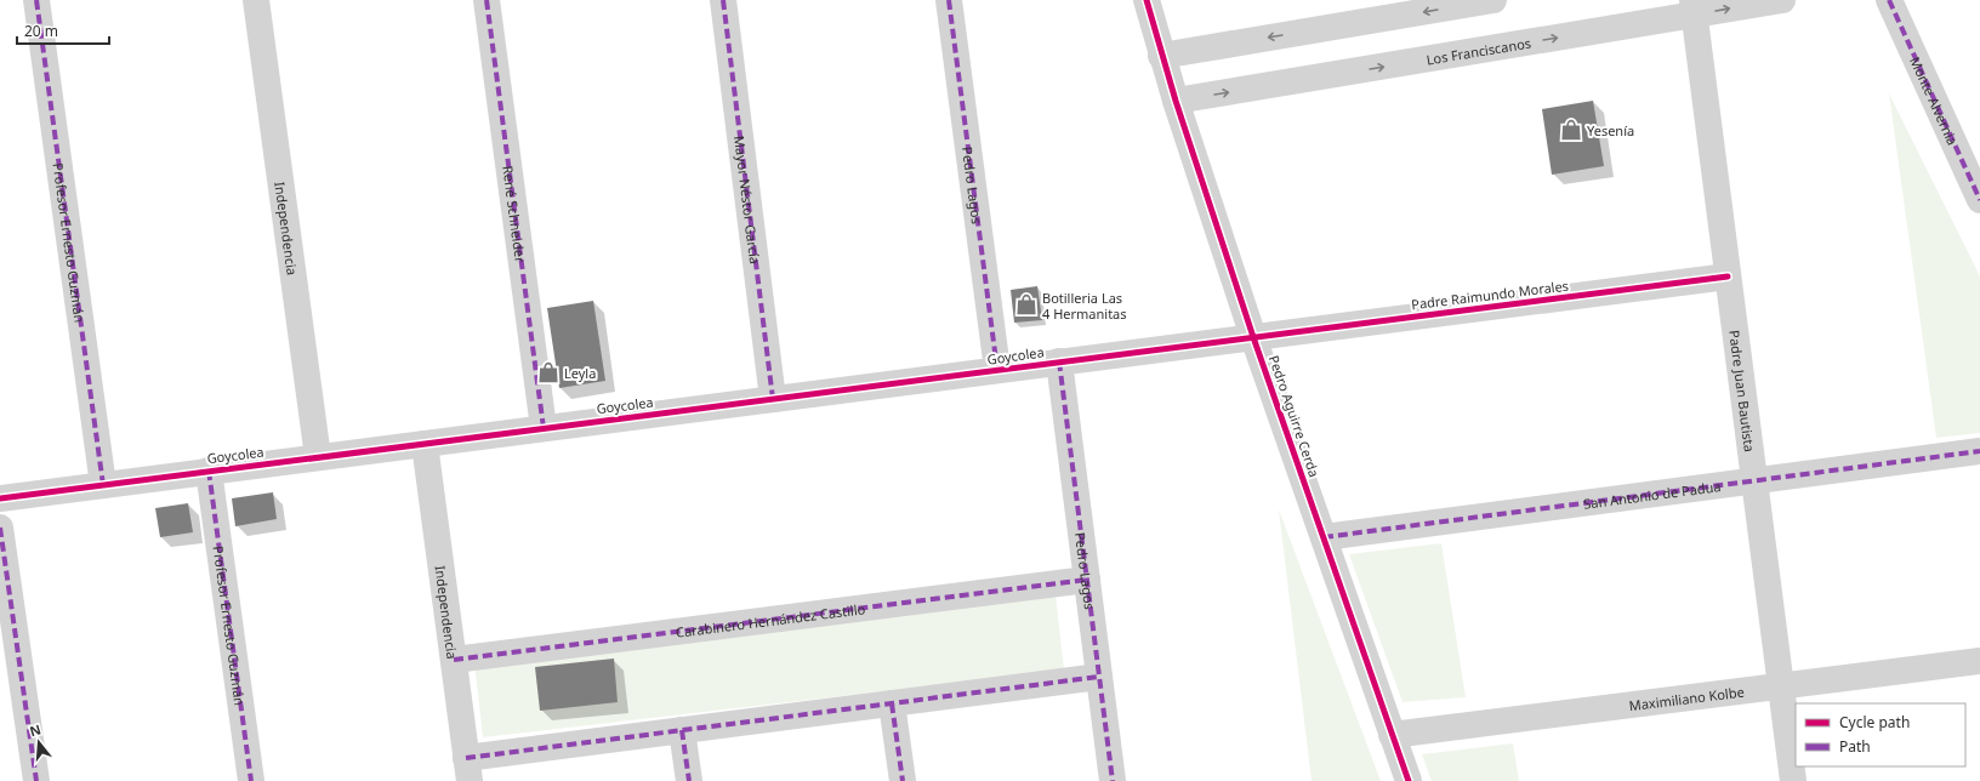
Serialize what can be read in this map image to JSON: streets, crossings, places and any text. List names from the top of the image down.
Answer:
{
  "streets": {
    "street": [
      "Los Franciscanos",
      "Monte Alvernia",
      "Pedro Lagos",
      "Mayor Néstor García",
      "René Schneider",
      "Independencia",
      "Profesor Ernesto Guzmán",
      "Padre Raimundo Morales",
      "Goycolea",
      "Padre Juan Bautista",
      "Pedro Aguirre Cerda",
      "San Antonio de Padua",
      "Carabinero Hernández Castillo",
      "Maximiliano Kolbe"
    ]
  },
  "crossings": [
    ["Los Franciscanos", "Padre Juan Bautista"],
    ["Los Franciscanos", "Pedro Aguirre Cerda"],
    ["Pedro Lagos", "Goycolea"],
    ["Pedro Lagos", "Carabinero Hernández Castillo"],
    ["Mayor Néstor García", "Goycolea"],
    ["René Schneider", "Goycolea"],
    ["Independencia", "Goycolea"],
    ["Independencia", "Carabinero Hernández Castillo"],
    ["Profesor Ernesto Guzmán", "Goycolea"],
    ["Padre Raimundo Morales", "Goycolea"],
    ["Padre Raimundo Morales", "Padre Juan Bautista"],
    ["Padre Raimundo Morales", "Pedro Aguirre Cerda"],
    ["Goycolea", "Pedro Aguirre Cerda"],
    ["Padre Juan Bautista", "San Antonio de Padua"],
    ["Padre Juan Bautista", "Maximiliano Kolbe"],
    ["Pedro Aguirre Cerda", "San Antonio de Padua"],
    ["Pedro Aguirre Cerda", "Maximiliano Kolbe"]
  ],
  "places": {
    "shop": ["Yesenía", "Botilleria Las 4 Hermanitas", "Leyla"]
  },
  "legend": ["Cycle path", "Path"],
  "scale_bar": "20 m",
  "north": "top"
}
